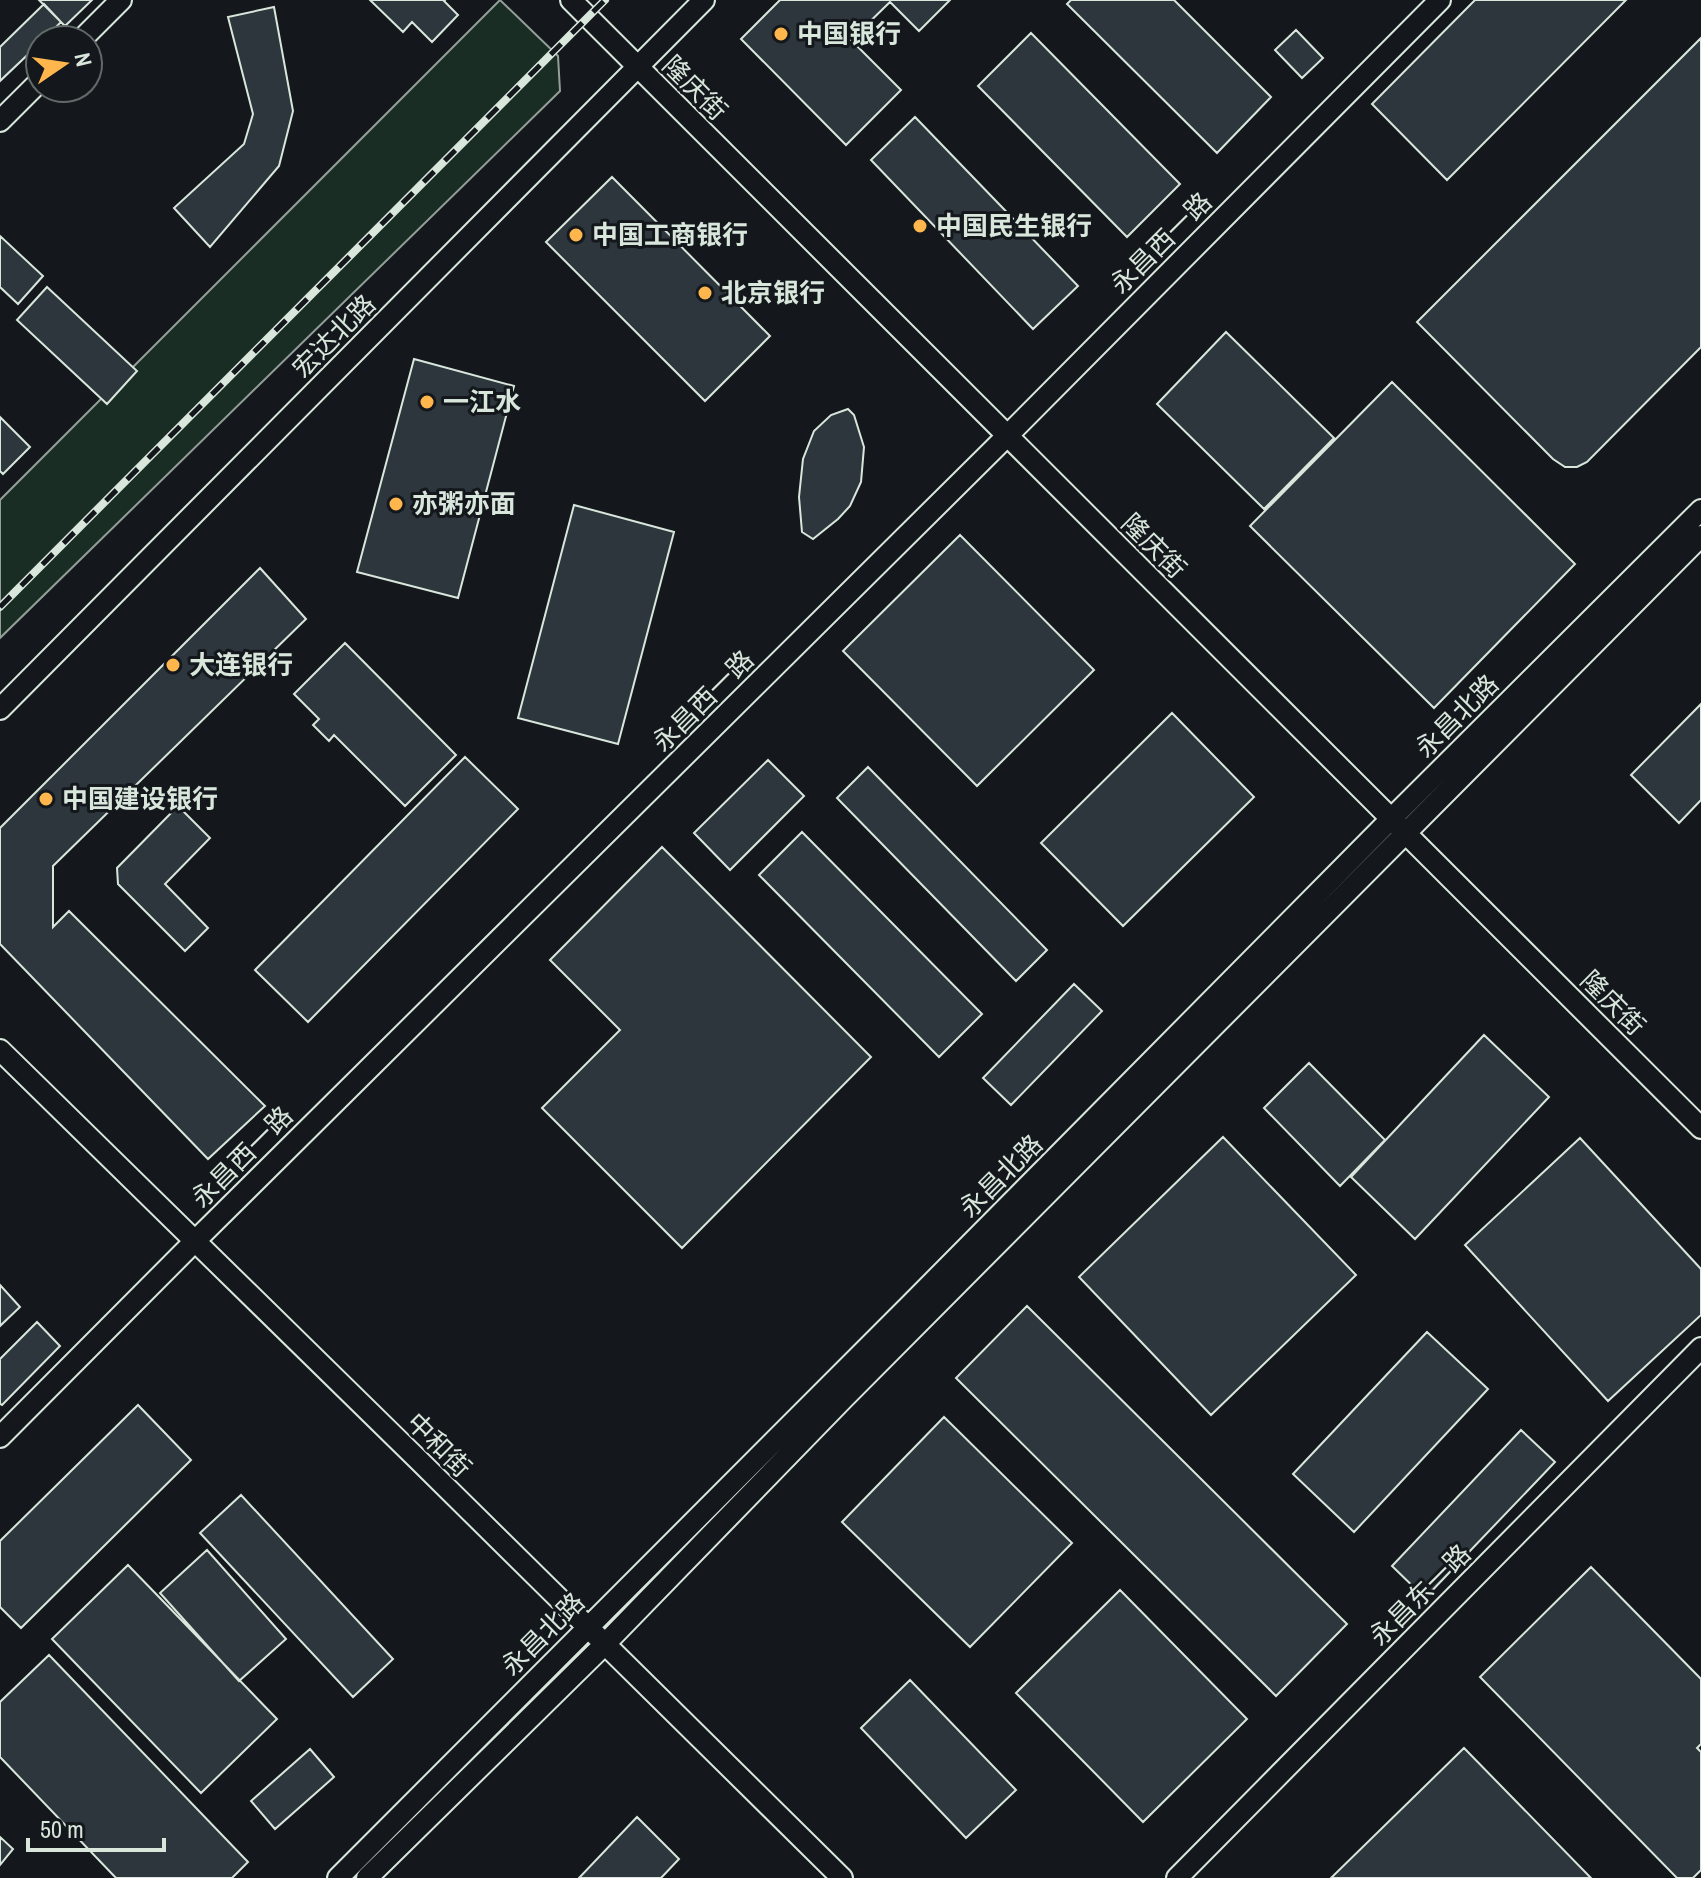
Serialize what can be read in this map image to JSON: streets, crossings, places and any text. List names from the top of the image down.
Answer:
{
  "streets": {
    "street": [
      "隆庆街",
      "永昌西一路",
      "宏达北路",
      "永昌北路",
      "中和街",
      "永昌东一路"
    ]
  },
  "crossings": [
    ["隆庆街", "永昌西一路"],
    ["隆庆街", "宏达北路"],
    ["隆庆街", "永昌北路"],
    ["永昌西一路", "中和街"],
    ["永昌北路", "中和街"]
  ],
  "places": [
    "中国银行",
    "中国民生银行",
    "中国工商银行",
    "北京银行",
    "一江水",
    "亦粥亦面",
    "大连银行",
    "中国建设银行"
  ],
  "scale_bar": "50 m",
  "north": "right"
}
